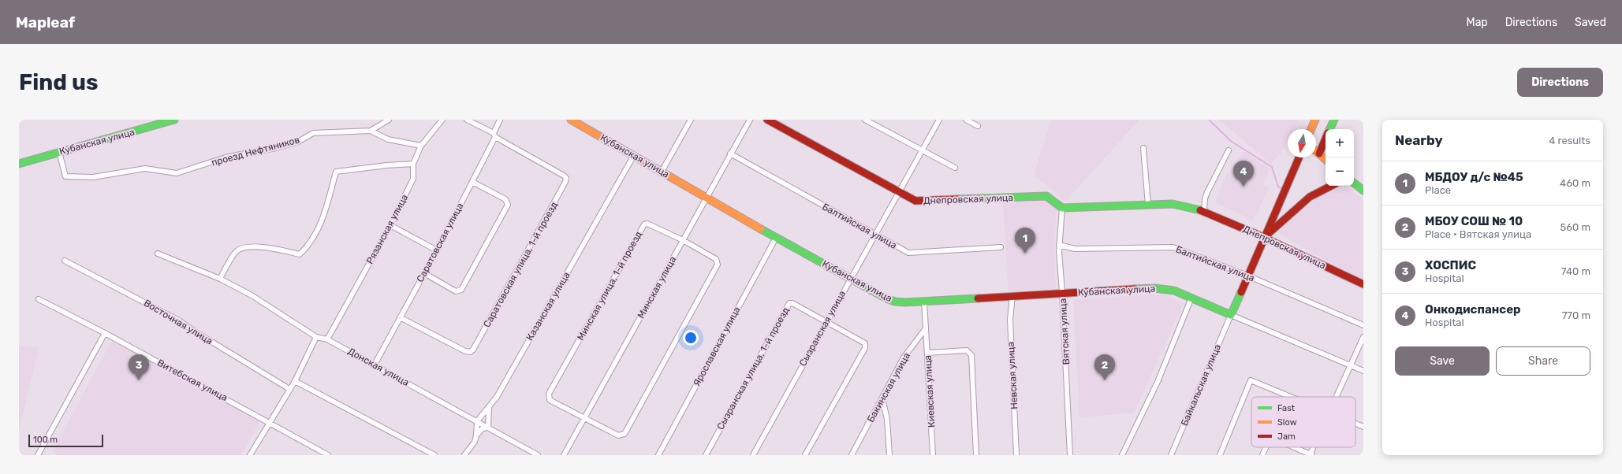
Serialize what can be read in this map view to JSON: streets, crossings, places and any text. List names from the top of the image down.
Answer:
{
  "streets": {
    "street": [
      "Кубанская улица",
      "проезд Нефтяников",
      "Днепровская улица",
      "Балтийская улица",
      "Рязанская улица",
      "Саратовская улица",
      "Саратовская улица, 1-й проезд",
      "Минская улица, 1-й проезд",
      "Минская улица",
      "Казанская улица",
      "Восточная улица",
      "Сызранская улица",
      "Вятская улица",
      "Ярославская улица",
      "Донская улица",
      "Сызранская улица, 1-й проезд",
      "Невская улица",
      "Витебская улица",
      "Байкальская улица",
      "Бакинская улица",
      "Киевская улица"
    ]
  },
  "crossings": [
    ["Кубанская улица", "проезд Нефтяников"],
    ["Кубанская улица", "Минская улица"],
    ["Кубанская улица", "Казанская улица"],
    ["Кубанская улица", "Сызранская улица"],
    ["Кубанская улица", "Вятская улица"],
    ["Кубанская улица", "Ярославская улица"],
    ["Кубанская улица", "Невская улица"],
    ["Кубанская улица", "Байкальская улица"],
    ["проезд Нефтяников", "Рязанская улица"],
    ["Днепровская улица", "Сызранская улица"],
    ["Днепровская улица", "Вятская улица"],
    ["Балтийская улица", "Минская улица"],
    ["Балтийская улица", "Сызранская улица"],
    ["Балтийская улица", "Вятская улица"],
    ["Рязанская улица", "Донская улица"],
    ["Саратовская улица", "Саратовская улица, 1-й проезд"],
    ["Саратовская улица", "Донская улица"],
    ["Минская улица, 1-й проезд", "Минская улица"],
    ["Казанская улица", "Донская улица"],
    ["Сызранская улица", "Сызранская улица, 1-й проезд"],
    ["Бакинская улица", "Киевская улица"]
  ],
  "legend": ["Fast", "Slow", "Jam"],
  "scale_bar": "100 m",
  "north": "bottom",
  "page": {
    "header": "Mapleaf",
    "nav": ["Map", "Directions", "Saved"],
    "buttons": [
      "Directions",
      ["Save", "Share"]
    ],
    "title": "Find us",
    "heading": ["Nearby", "4 results"],
    "map_buttons": ["+", "−"],
    "pins": [
      "4",
      "1",
      "2",
      "3"
    ],
    "list": [
      {
        "mark": "1",
        "name": "МБДОУ д/с №45",
        "note": "Place",
        "value": "460 m"
      },
      {
        "mark": "2",
        "name": "МБОУ СОШ № 10",
        "note": "Place · Вятская улица",
        "value": "560 m"
      },
      {
        "mark": "3",
        "name": "ХОСПИС",
        "note": "Hospital",
        "value": "740 m"
      },
      {
        "mark": "4",
        "name": "Онкодиспансер",
        "note": "Hospital",
        "value": "770 m"
      }
    ],
    "scale": "100 m"
  }
}
